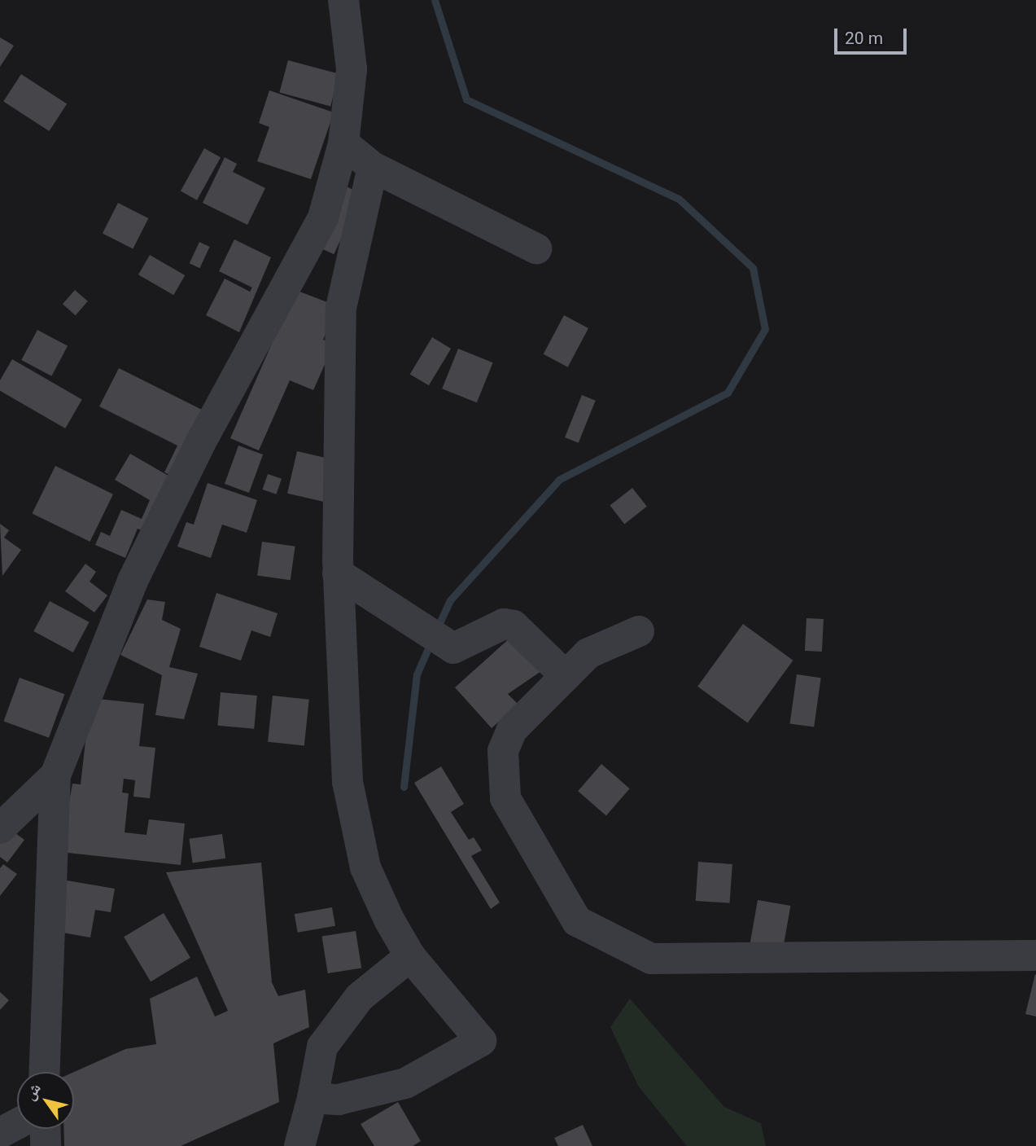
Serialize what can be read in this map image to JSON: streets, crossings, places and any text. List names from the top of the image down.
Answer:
{
  "scale_bar": "20 m",
  "north": "top left"
}
